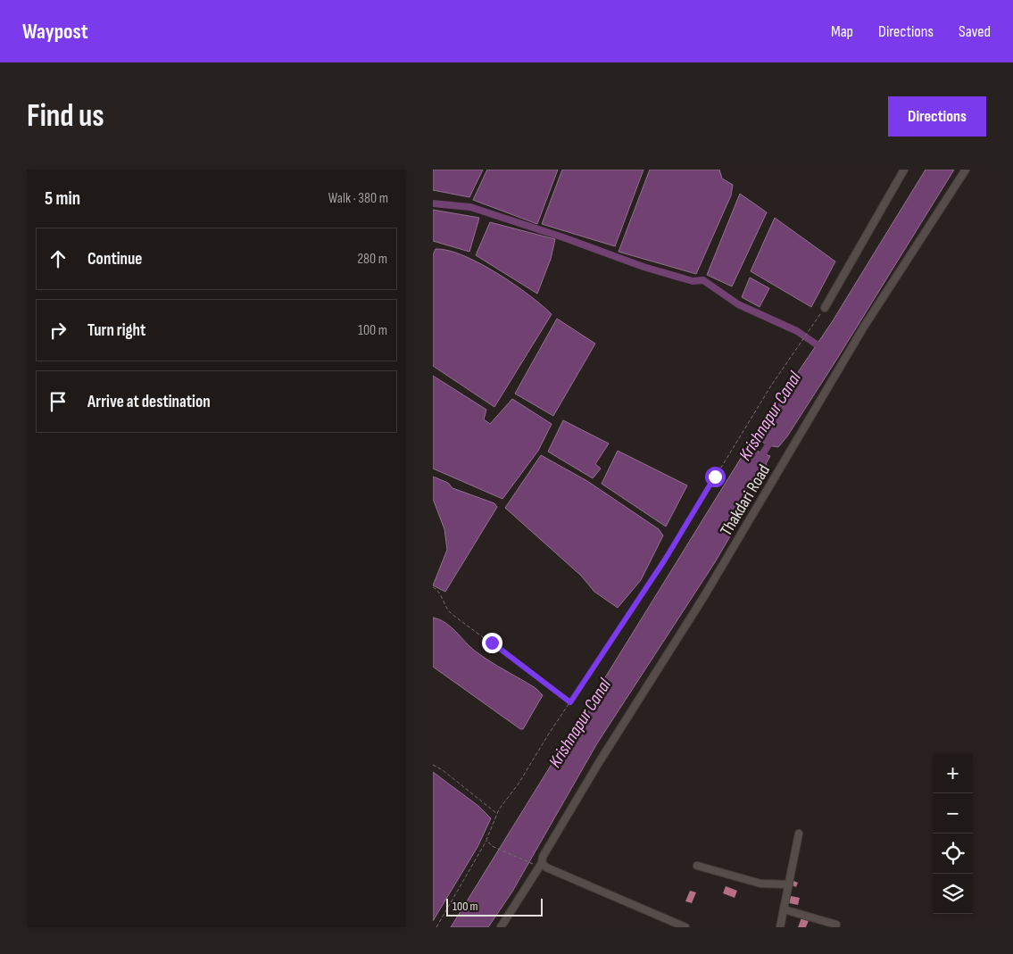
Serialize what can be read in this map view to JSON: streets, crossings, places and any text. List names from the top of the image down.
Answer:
{
  "streets": {
    "street": ["Thakdari Road"]
  },
  "water": ["Krishnapur Canal"],
  "scale_bar": "100 m",
  "page": {
    "header": "Waypost",
    "nav": ["Map", "Directions", "Saved"],
    "buttons": "Directions",
    "title": "Find us",
    "heading": ["5 min", "Walk · 380 m"],
    "list": [
      ["Continue", "280 m"],
      ["Turn right", "100 m"],
      "Arrive at destination"
    ],
    "map_buttons": ["+", "−"],
    "scale": "100 m"
  }
}
